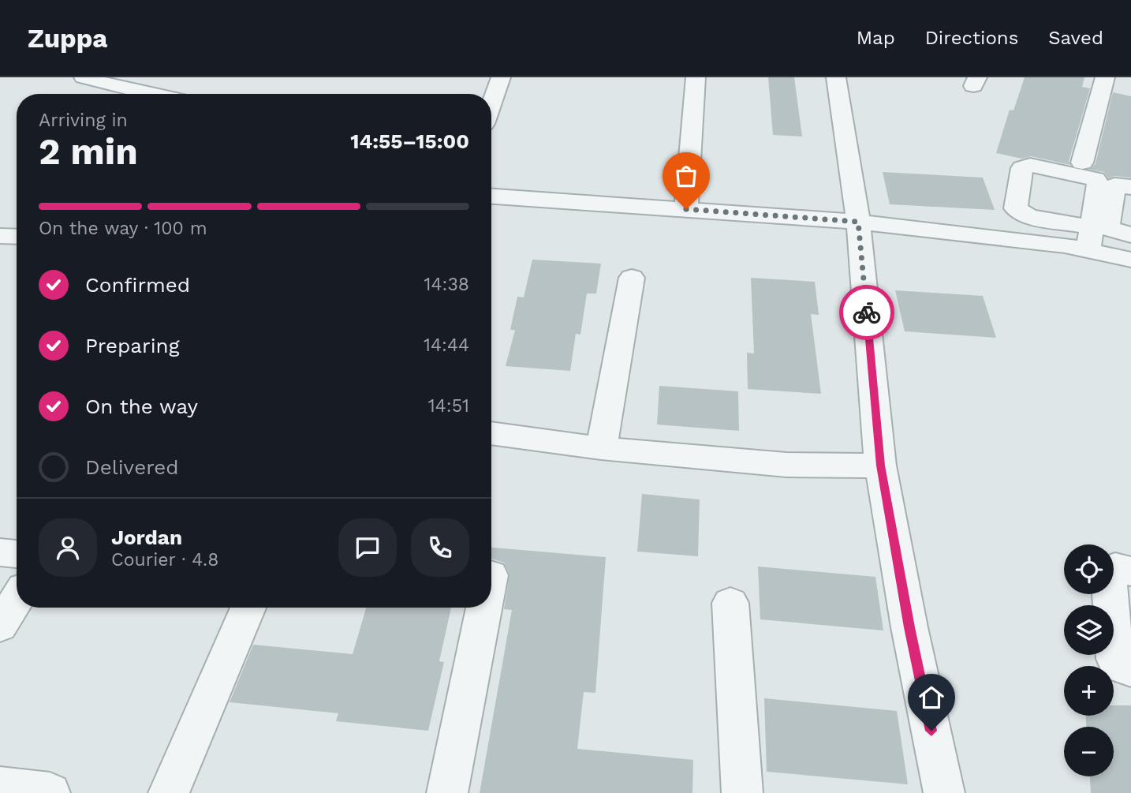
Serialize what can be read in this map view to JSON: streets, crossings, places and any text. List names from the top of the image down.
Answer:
{
  "page": {
    "header": "Zuppa",
    "nav": ["Map", "Directions", "Saved"],
    "heading": ["2 min", "Arriving in", "14:55–15:00"],
    "panel": ["Jordan", "Courier · 4.8"],
    "bar": "On the way · 100 m",
    "list": [
      ["Confirmed", "14:38"],
      ["Preparing", "14:44"],
      ["On the way", "14:51"],
      "Delivered"
    ],
    "map_buttons": ["+", "−"]
  }
}
